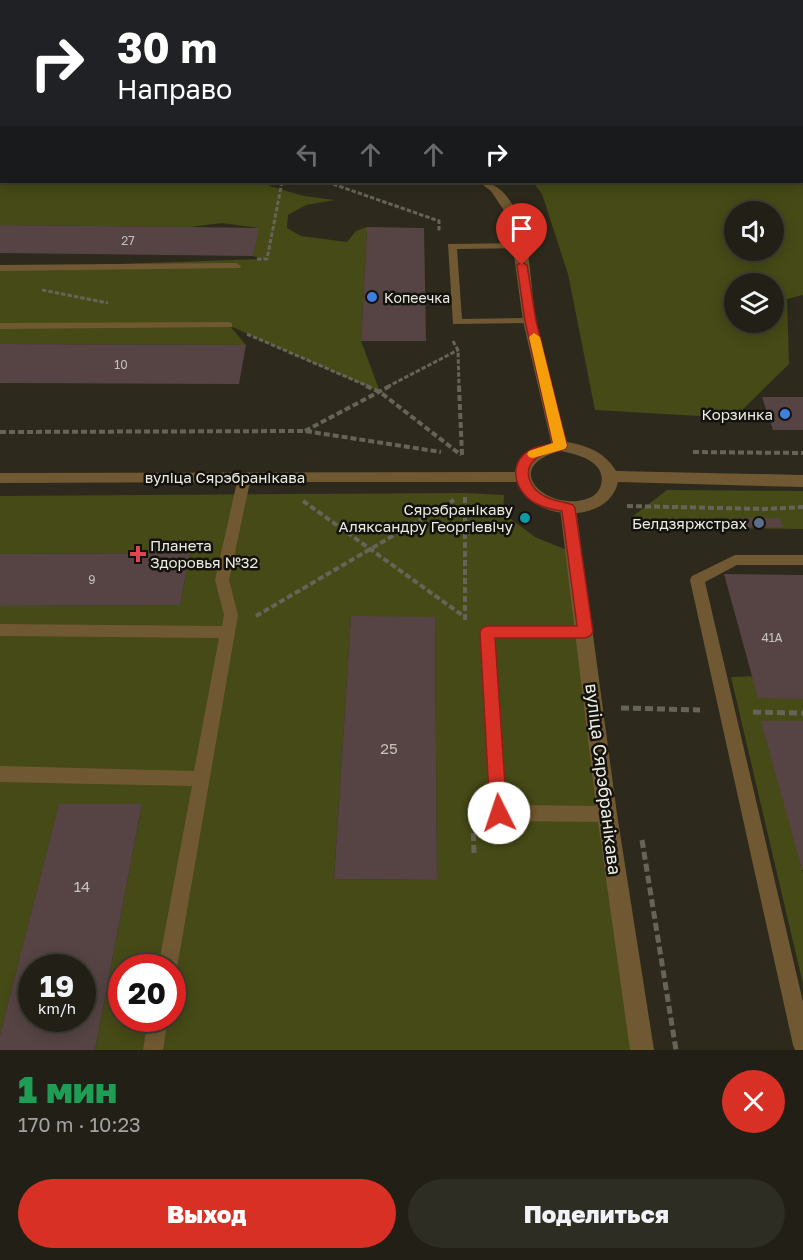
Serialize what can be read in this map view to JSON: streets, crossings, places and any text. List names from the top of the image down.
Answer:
{
  "streets": {
    "street": ["вуліца Сярэбранікава"]
  },
  "places": {
    "other": [
      "Копеечка",
      "Корзинка",
      "Сярэбранікаву Аляксандру Георгіевічу",
      "Белдзяржстрах"
    ],
    "health": ["Планета Здоровья №32"]
  },
  "house_numbers": [
    "27",
    "10",
    "9",
    "41А",
    "25",
    "14"
  ],
  "page": {
    "turn": ["30 m", "Направо"],
    "speed": "19 km/h",
    "limit": "20",
    "heading": ["1 мин", "170 m · 10:23"],
    "buttons": ["Выход", "Поделиться"]
  }
}
